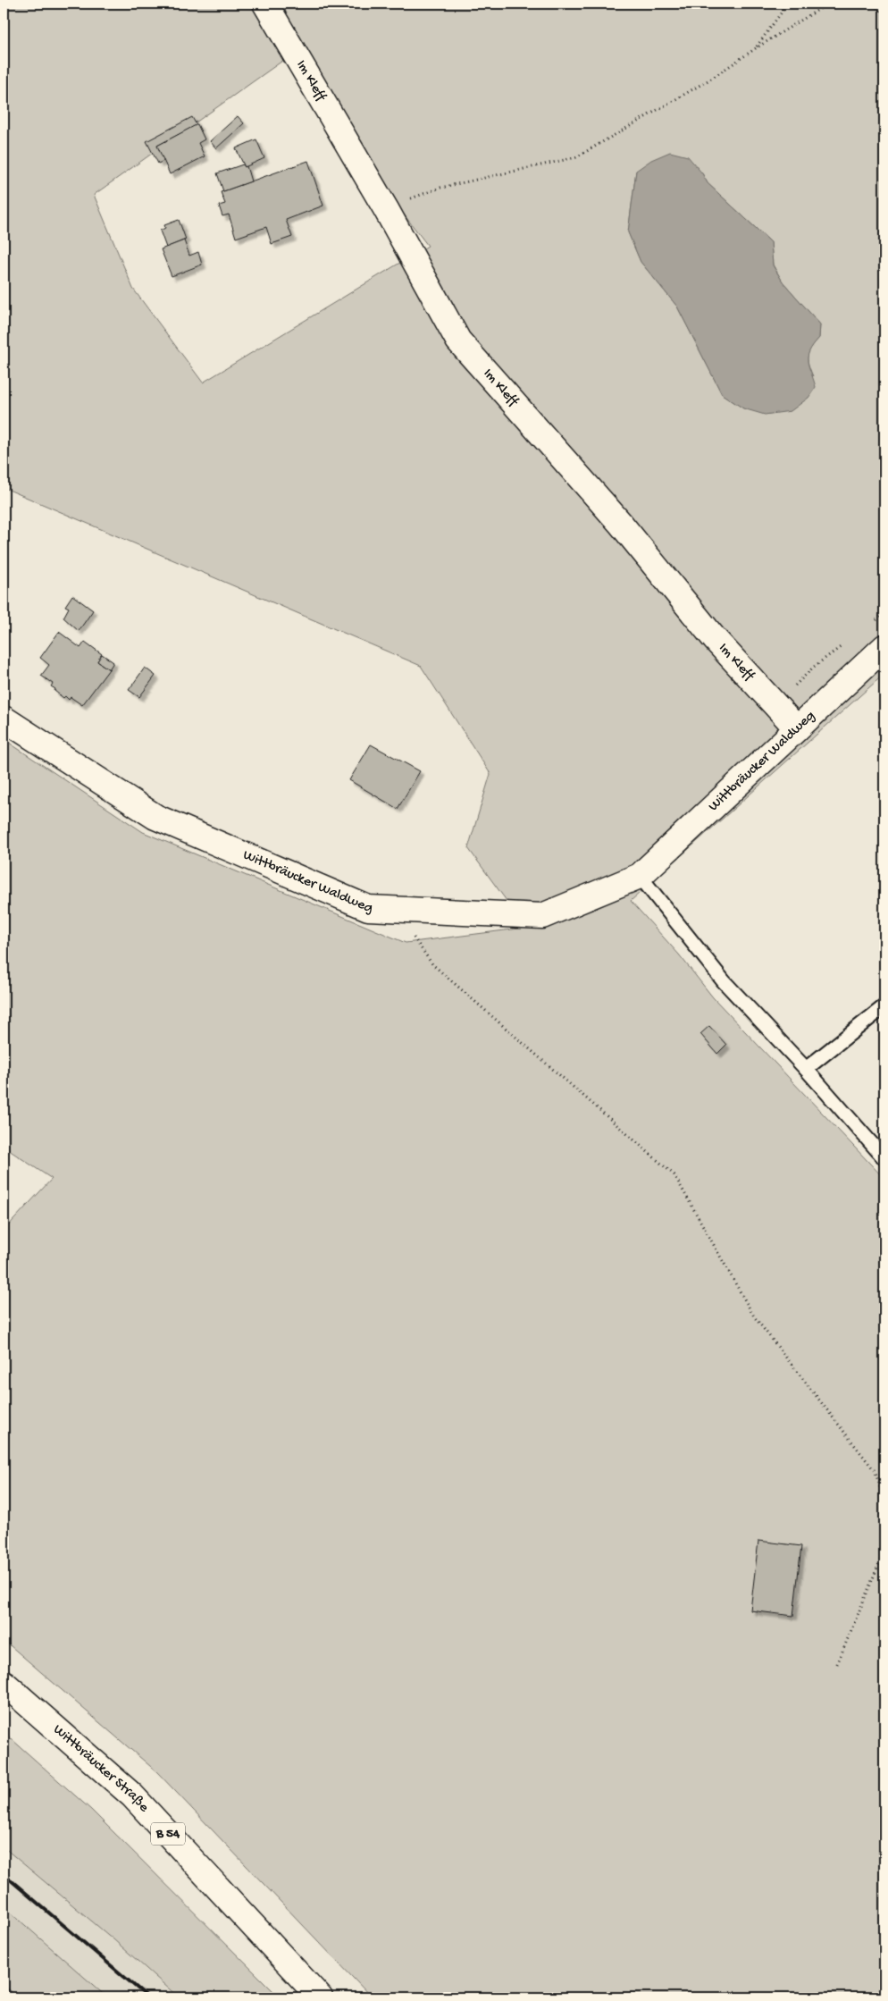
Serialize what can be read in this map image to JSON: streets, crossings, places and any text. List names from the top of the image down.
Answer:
{
  "streets": {
    "street": [
      "Im Kleff",
      "Wittbräucker Waldweg",
      "Wittbräucker Straße",
      "B 54"
    ]
  },
  "crossings": [
    ["Im Kleff", "Wittbräucker Waldweg"]
  ]
}
